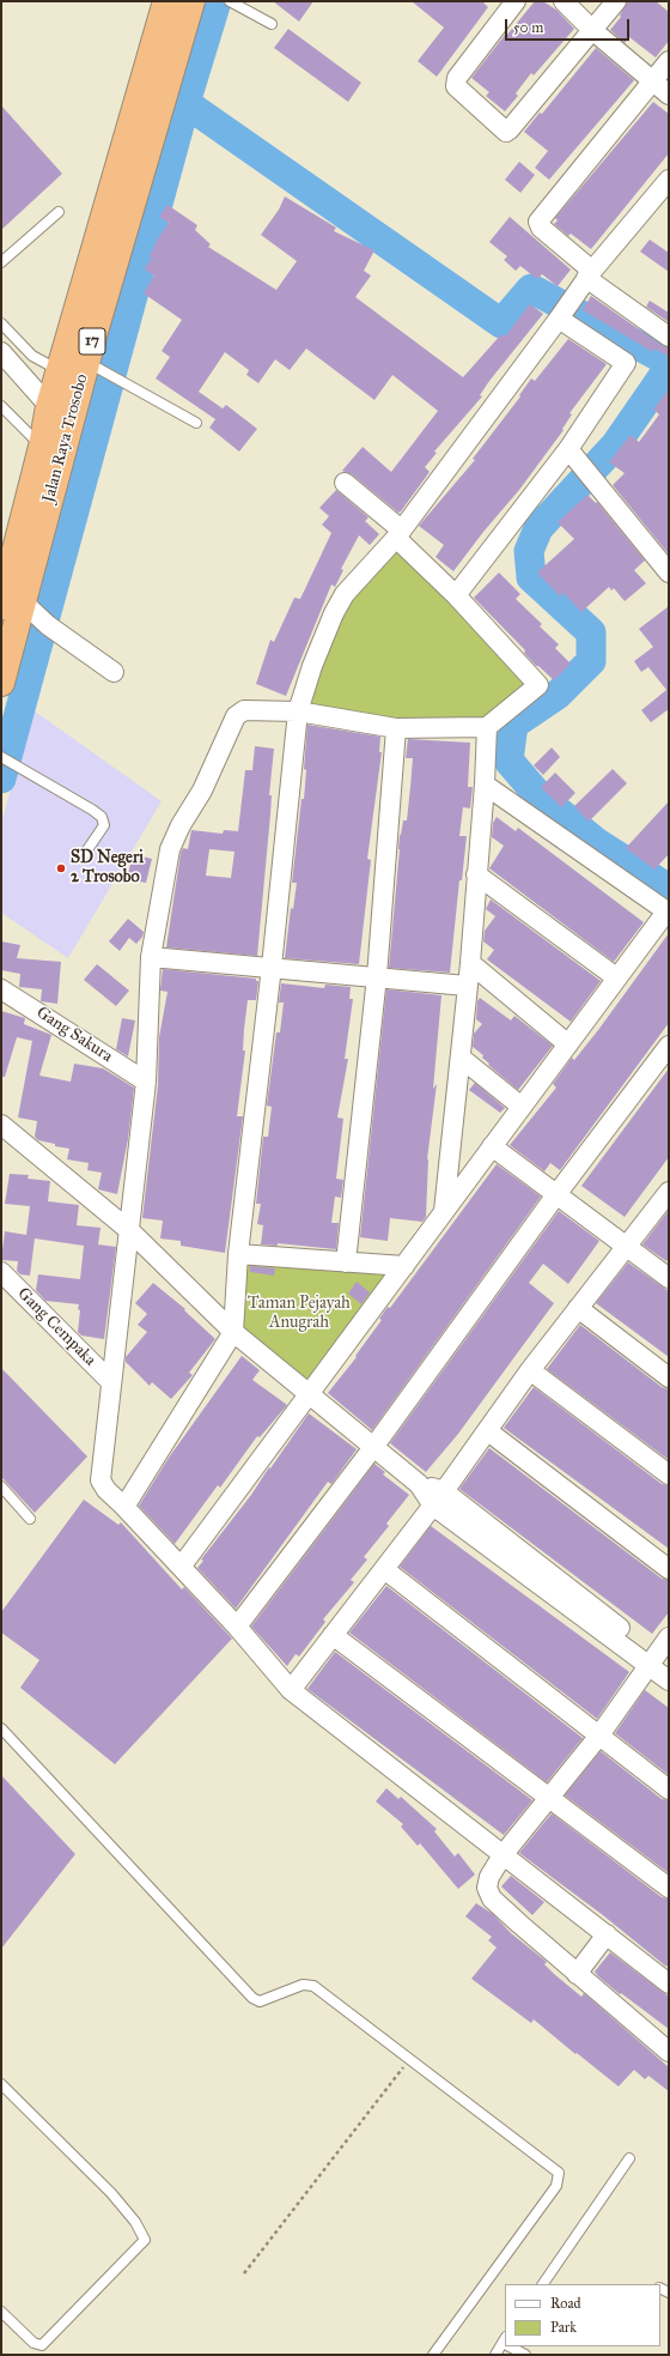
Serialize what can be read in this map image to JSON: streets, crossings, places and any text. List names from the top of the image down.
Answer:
{
  "streets": {
    "highway": ["17", "Jalan Raya Trosobo"],
    "street": ["Gang Sakura", "Gang Cempaka"]
  },
  "parks": ["Taman Pejayah Anugrah"],
  "places": ["SD Negeri 2 Trosobo"],
  "legend": ["Road", "Park"],
  "scale_bar": "50 m"
}
